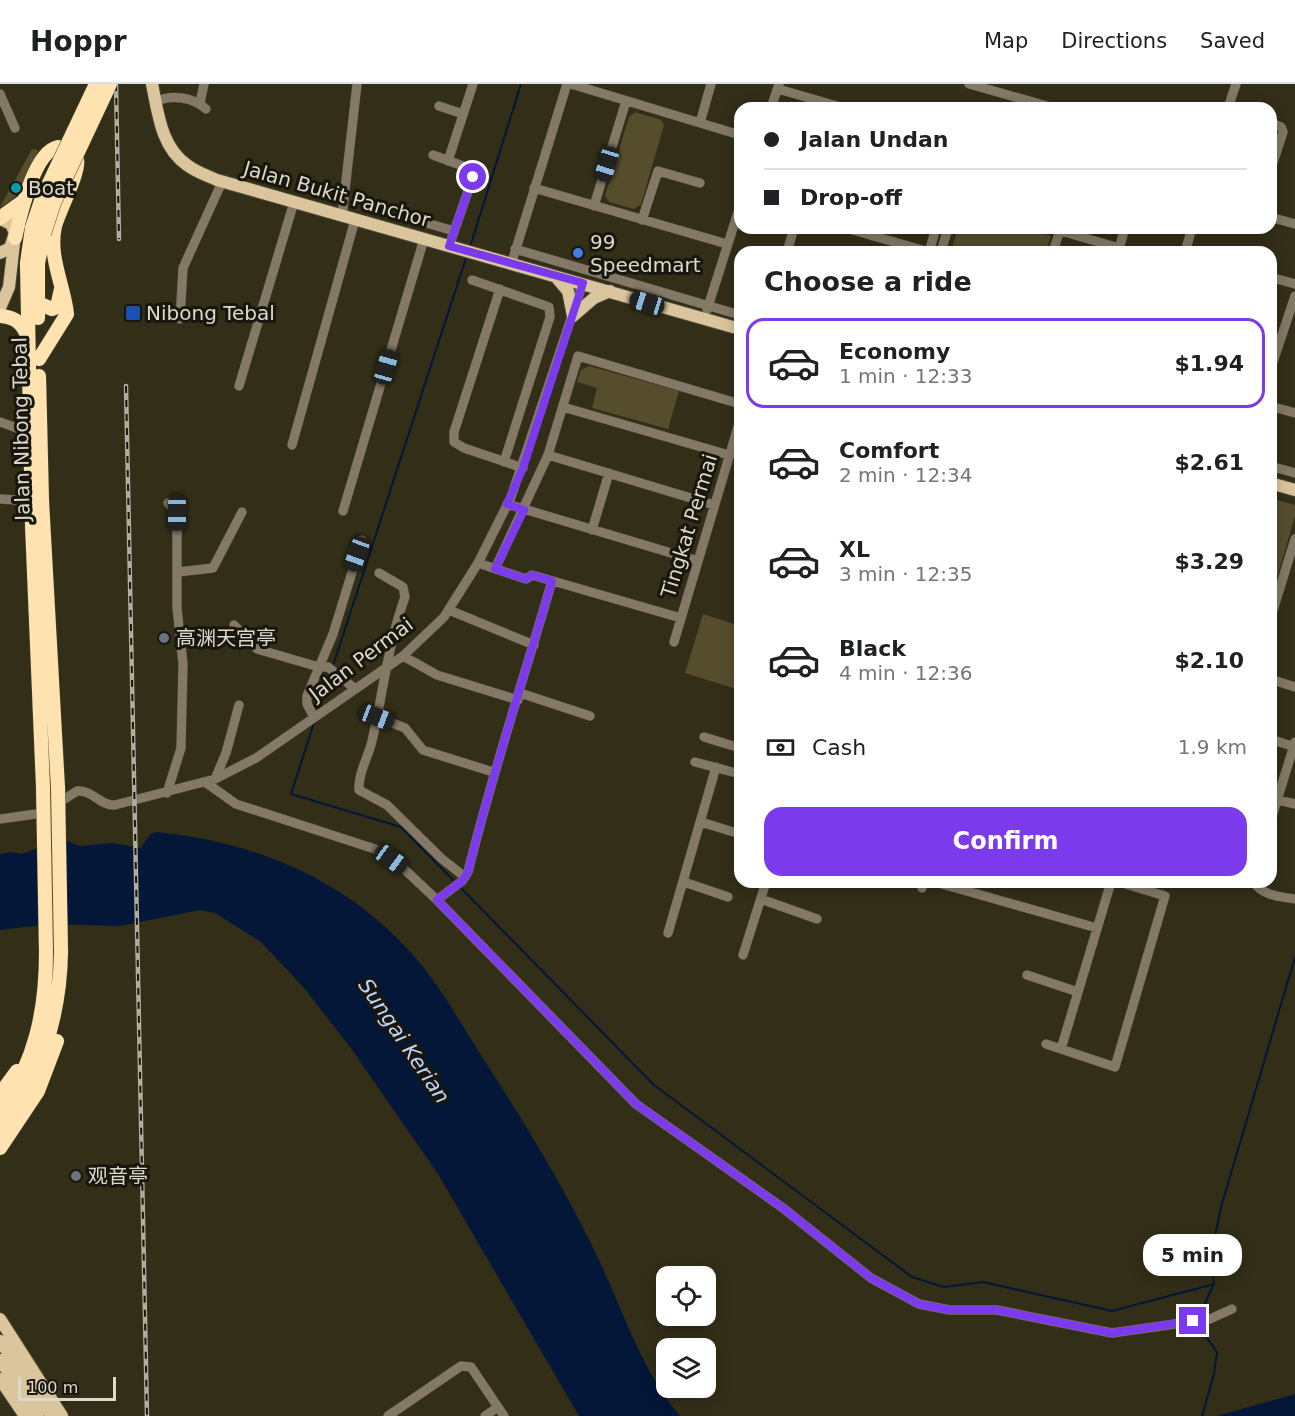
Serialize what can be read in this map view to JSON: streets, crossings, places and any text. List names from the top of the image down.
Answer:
{
  "streets": {
    "highway": ["Jalan Nibong Tebal"],
    "main road": ["Jalan Bukit Panchor"],
    "street": ["Tingkat Permai", "Jalan Permai"]
  },
  "crossings": [
    ["Jalan Bukit Panchor", "Jalan Permai"]
  ],
  "water": ["Sungai Kerian"],
  "places": {
    "other": [
      "Boat",
      "99 Speedmart",
      "高渊天宫亭",
      "观音亭"
    ],
    "transit": ["Nibong Tebal"]
  },
  "scale_bar": "100 m",
  "page": {
    "header": "Hoppr",
    "nav": ["Map", "Directions", "Saved"],
    "banner": ["Jalan Undan", "Drop-off"],
    "heading": "Choose a ride",
    "list": [
      {
        "name": "Economy",
        "note": "1 min · 12:33",
        "value": "$1.94"
      },
      {
        "name": "Comfort",
        "note": "2 min · 12:34",
        "value": "$2.61"
      },
      {
        "name": "XL",
        "note": "3 min · 12:35",
        "value": "$3.29"
      },
      {
        "name": "Black",
        "note": "4 min · 12:36",
        "value": "$2.10"
      }
    ],
    "pay": ["Cash", "1.9 km"],
    "buttons": "Confirm",
    "bubble": "5 min",
    "scale": "100 m"
  }
}
